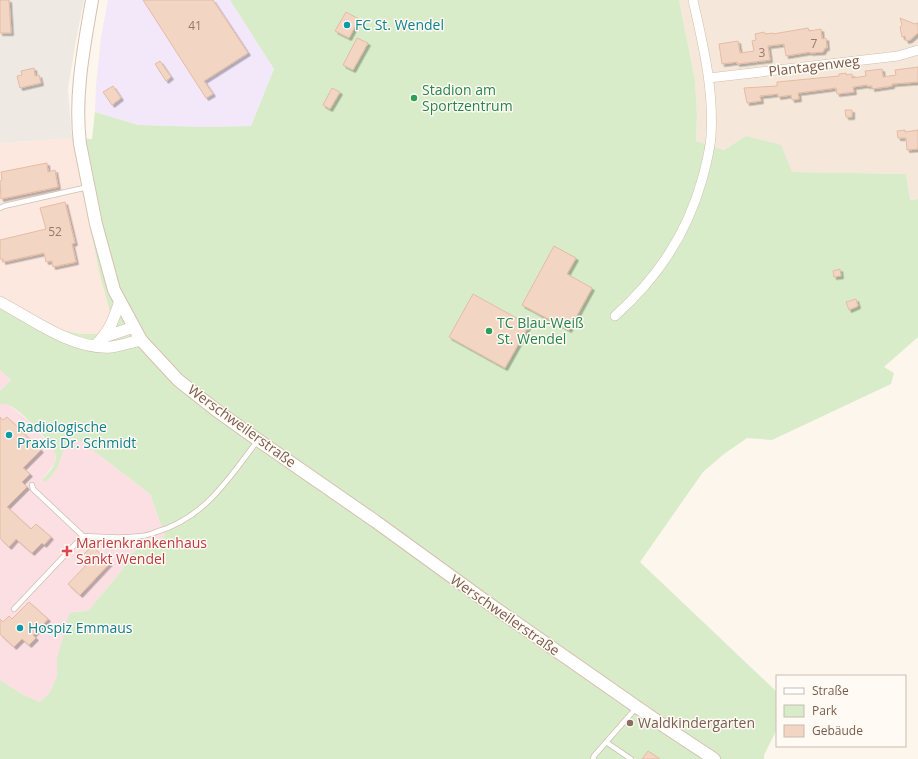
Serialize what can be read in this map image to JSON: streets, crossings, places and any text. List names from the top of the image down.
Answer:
{
  "streets": {
    "main road": ["Werschweilerstraße"],
    "street": ["Plantagenweg"]
  },
  "places": {
    "other": [
      "FC St. Wendel",
      "Stadion am Sportzentrum",
      "TC Blau-Weiß St. Wendel",
      "Radiologische Praxis Dr. Schmidt",
      "Hospiz Emmaus",
      "Waldkindergarten"
    ],
    "health": ["Marienkrankenhaus Sankt Wendel"]
  },
  "house_numbers": [
    "41",
    "7",
    "3",
    "52"
  ],
  "legend": ["Straße", "Park", "Gebäude"]
}
